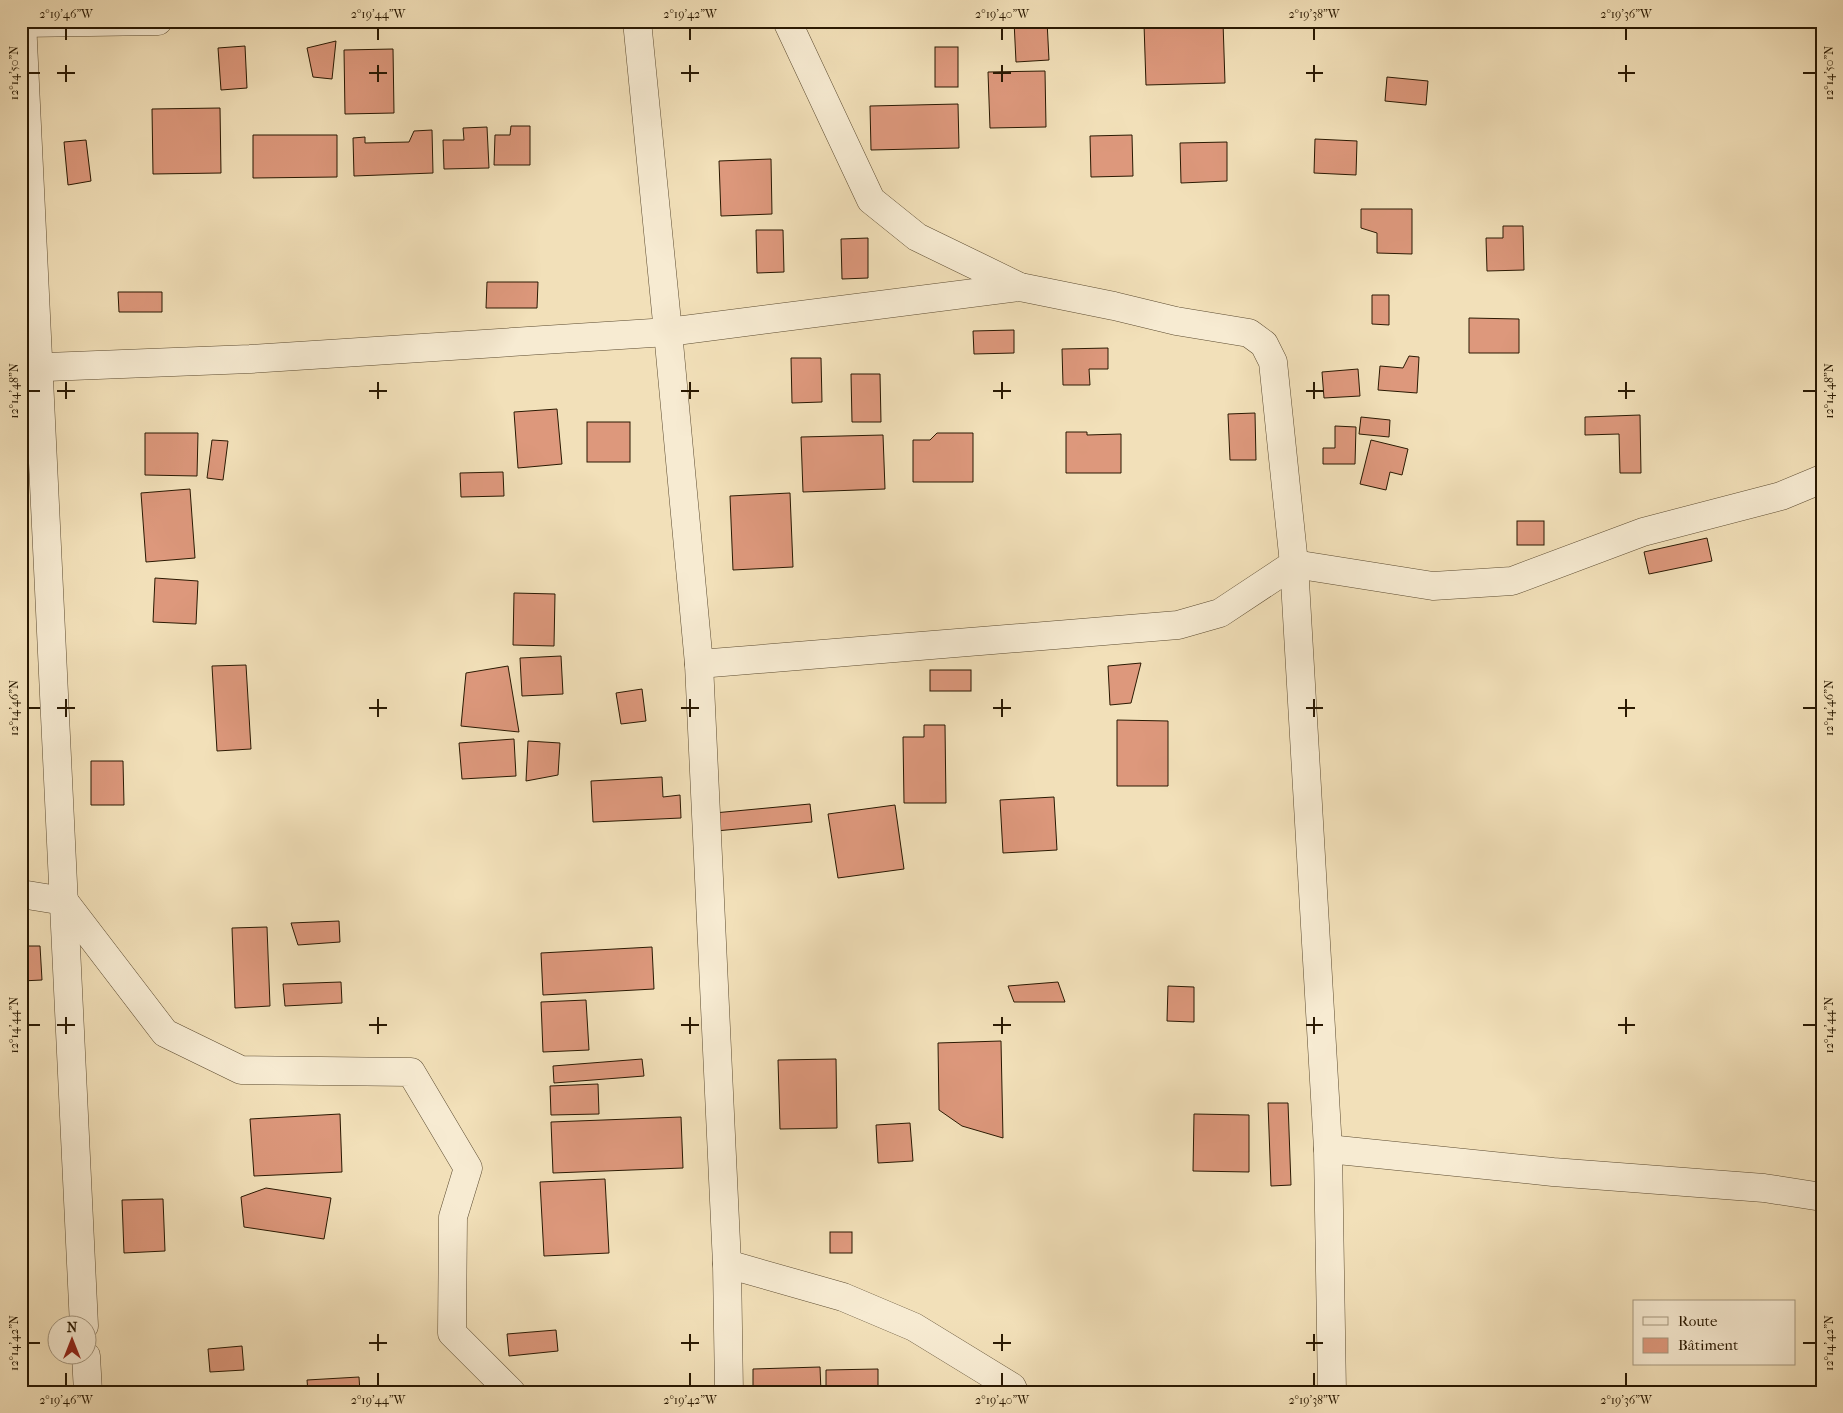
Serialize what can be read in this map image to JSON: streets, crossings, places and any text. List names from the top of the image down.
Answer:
{
  "legend": ["Route", "Bâtiment"],
  "north": "top",
  "coordinates": [
    "2°19'46\"W",
    "2°19'44\"W",
    "2°19'42\"W",
    "2°19'40\"W",
    "2°19'38\"W",
    "2°19'36\"W",
    "12°14'50\"N",
    "12°14'48\"N",
    "12°14'46\"N",
    "12°14'44\"N",
    "12°14'42\"N"
  ]
}
